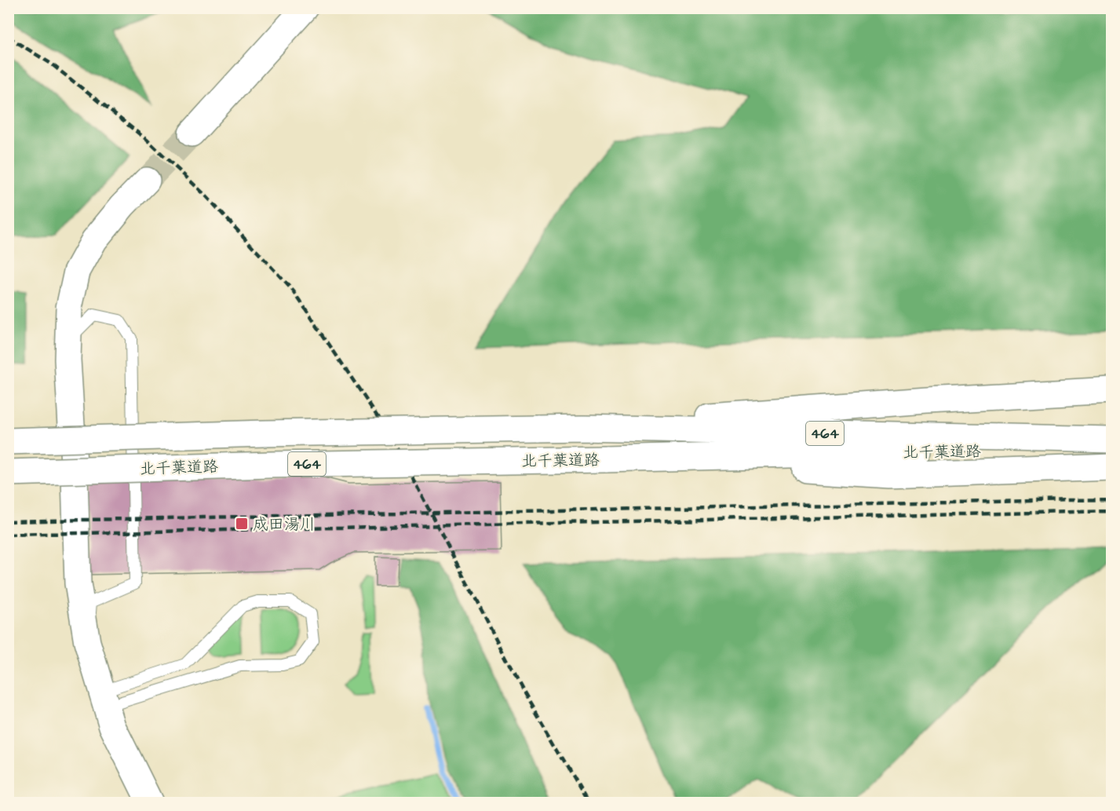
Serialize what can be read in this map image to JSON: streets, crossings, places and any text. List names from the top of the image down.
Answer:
{
  "streets": {
    "main road": ["464", "北千葉道路"]
  },
  "places": {
    "transit": ["成田湯川"]
  }
}
